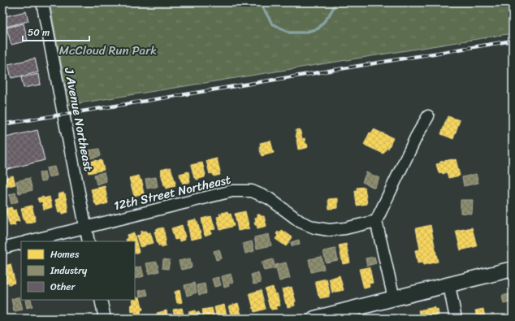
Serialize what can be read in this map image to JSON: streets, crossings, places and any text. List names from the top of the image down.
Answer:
{
  "streets": {
    "street": ["J Avenue Northeast", "12th Street Northeast"]
  },
  "crossings": [
    ["J Avenue Northeast", "12th Street Northeast"]
  ],
  "parks": ["McCloud Run Park"],
  "legend": ["Homes", "Industry", "Other"],
  "scale_bar": "50 m"
}
